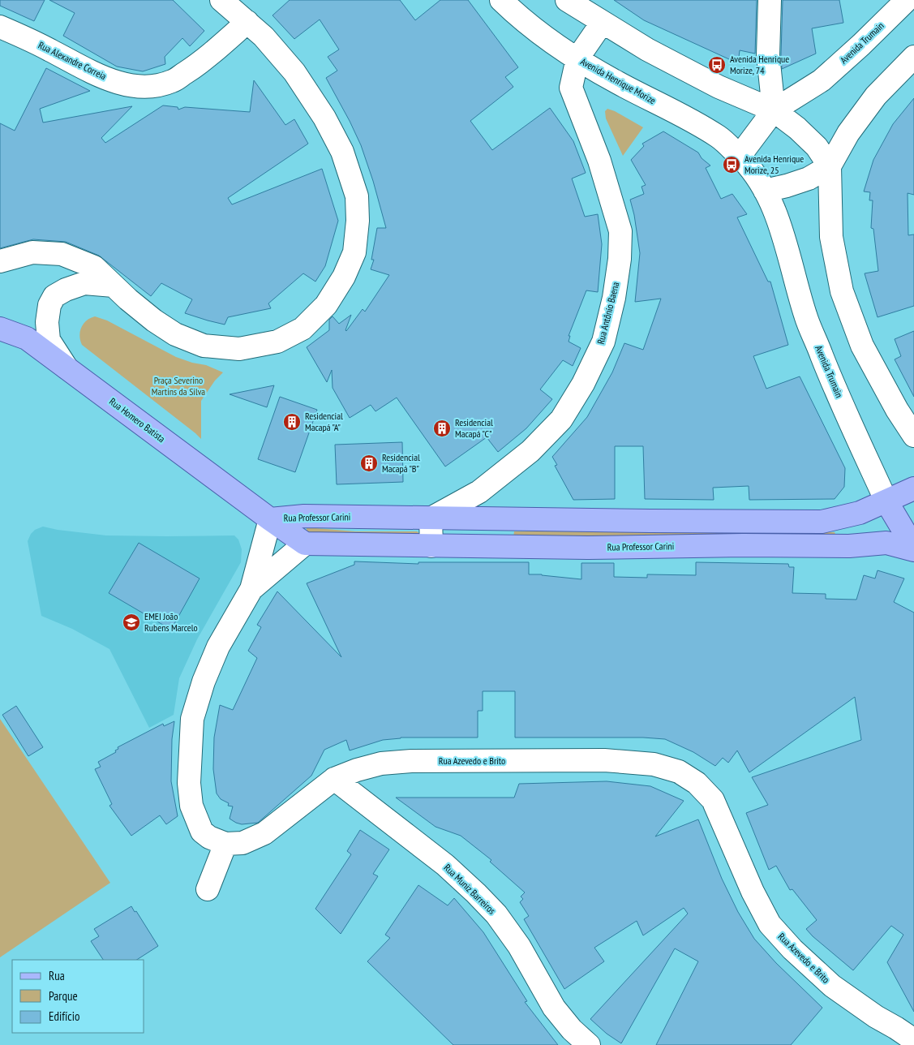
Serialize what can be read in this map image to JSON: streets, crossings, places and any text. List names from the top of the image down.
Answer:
{
  "streets": {
    "main road": ["Avenida Trumain", "Rua Homero Batista", "Rua Professor Carini"],
    "street": [
      "Rua Alexandre Correia",
      "Avenida Henrique Morize",
      "Rua Antônio Baena",
      "Rua Azevedo e Brito",
      "Rua Muniz Barreiros"
    ]
  },
  "crossings": [
    ["Avenida Trumain", "Avenida Henrique Morize"],
    ["Avenida Trumain", "Rua Professor Carini"],
    ["Avenida Henrique Morize", "Rua Antônio Baena"],
    ["Rua Antônio Baena", "Rua Professor Carini"],
    ["Rua Homero Batista", "Rua Professor Carini"],
    ["Rua Homero Batista", "Rua Azevedo e Brito"],
    ["Rua Professor Carini", "Rua Azevedo e Brito"],
    ["Rua Azevedo e Brito", "Rua Muniz Barreiros"]
  ],
  "parks": ["Praça Severino Martins da Silva"],
  "places": {
    "bus stop": ["Avenida Henrique Morize, 74", "Avenida Henrique Morize, 25"],
    "building": ["Residencial Macapá \"A\"", "Residencial Macapá \"C\"", "Residencial Macapá \"B\""],
    "school or university": ["EMEI João Rubens Marcelo"]
  },
  "legend": ["Rua", "Parque", "Edifício"]
}
